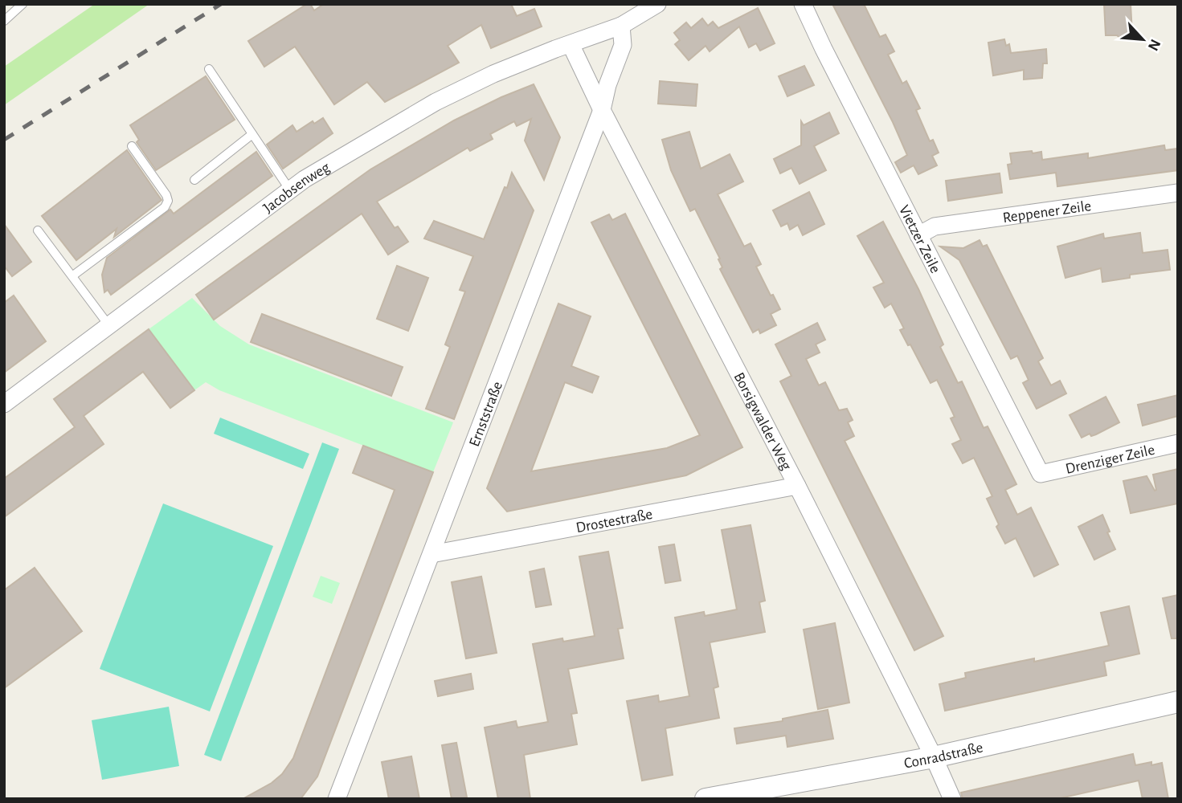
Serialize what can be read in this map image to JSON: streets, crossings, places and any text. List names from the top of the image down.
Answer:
{
  "streets": {
    "street": [
      "Jacobsenweg",
      "Reppener Zeile",
      "Vietzer Zeile",
      "Ernststraße",
      "Borsigwalder Weg",
      "Drenziger Zeile",
      "Drostestraße",
      "Conradstraße"
    ]
  },
  "crossings": [
    ["Jacobsenweg", "Ernststraße"],
    ["Jacobsenweg", "Borsigwalder Weg"],
    ["Reppener Zeile", "Vietzer Zeile"],
    ["Vietzer Zeile", "Drenziger Zeile"],
    ["Ernststraße", "Borsigwalder Weg"],
    ["Ernststraße", "Drostestraße"],
    ["Borsigwalder Weg", "Drostestraße"],
    ["Borsigwalder Weg", "Conradstraße"]
  ],
  "north": "bottom right"
}
